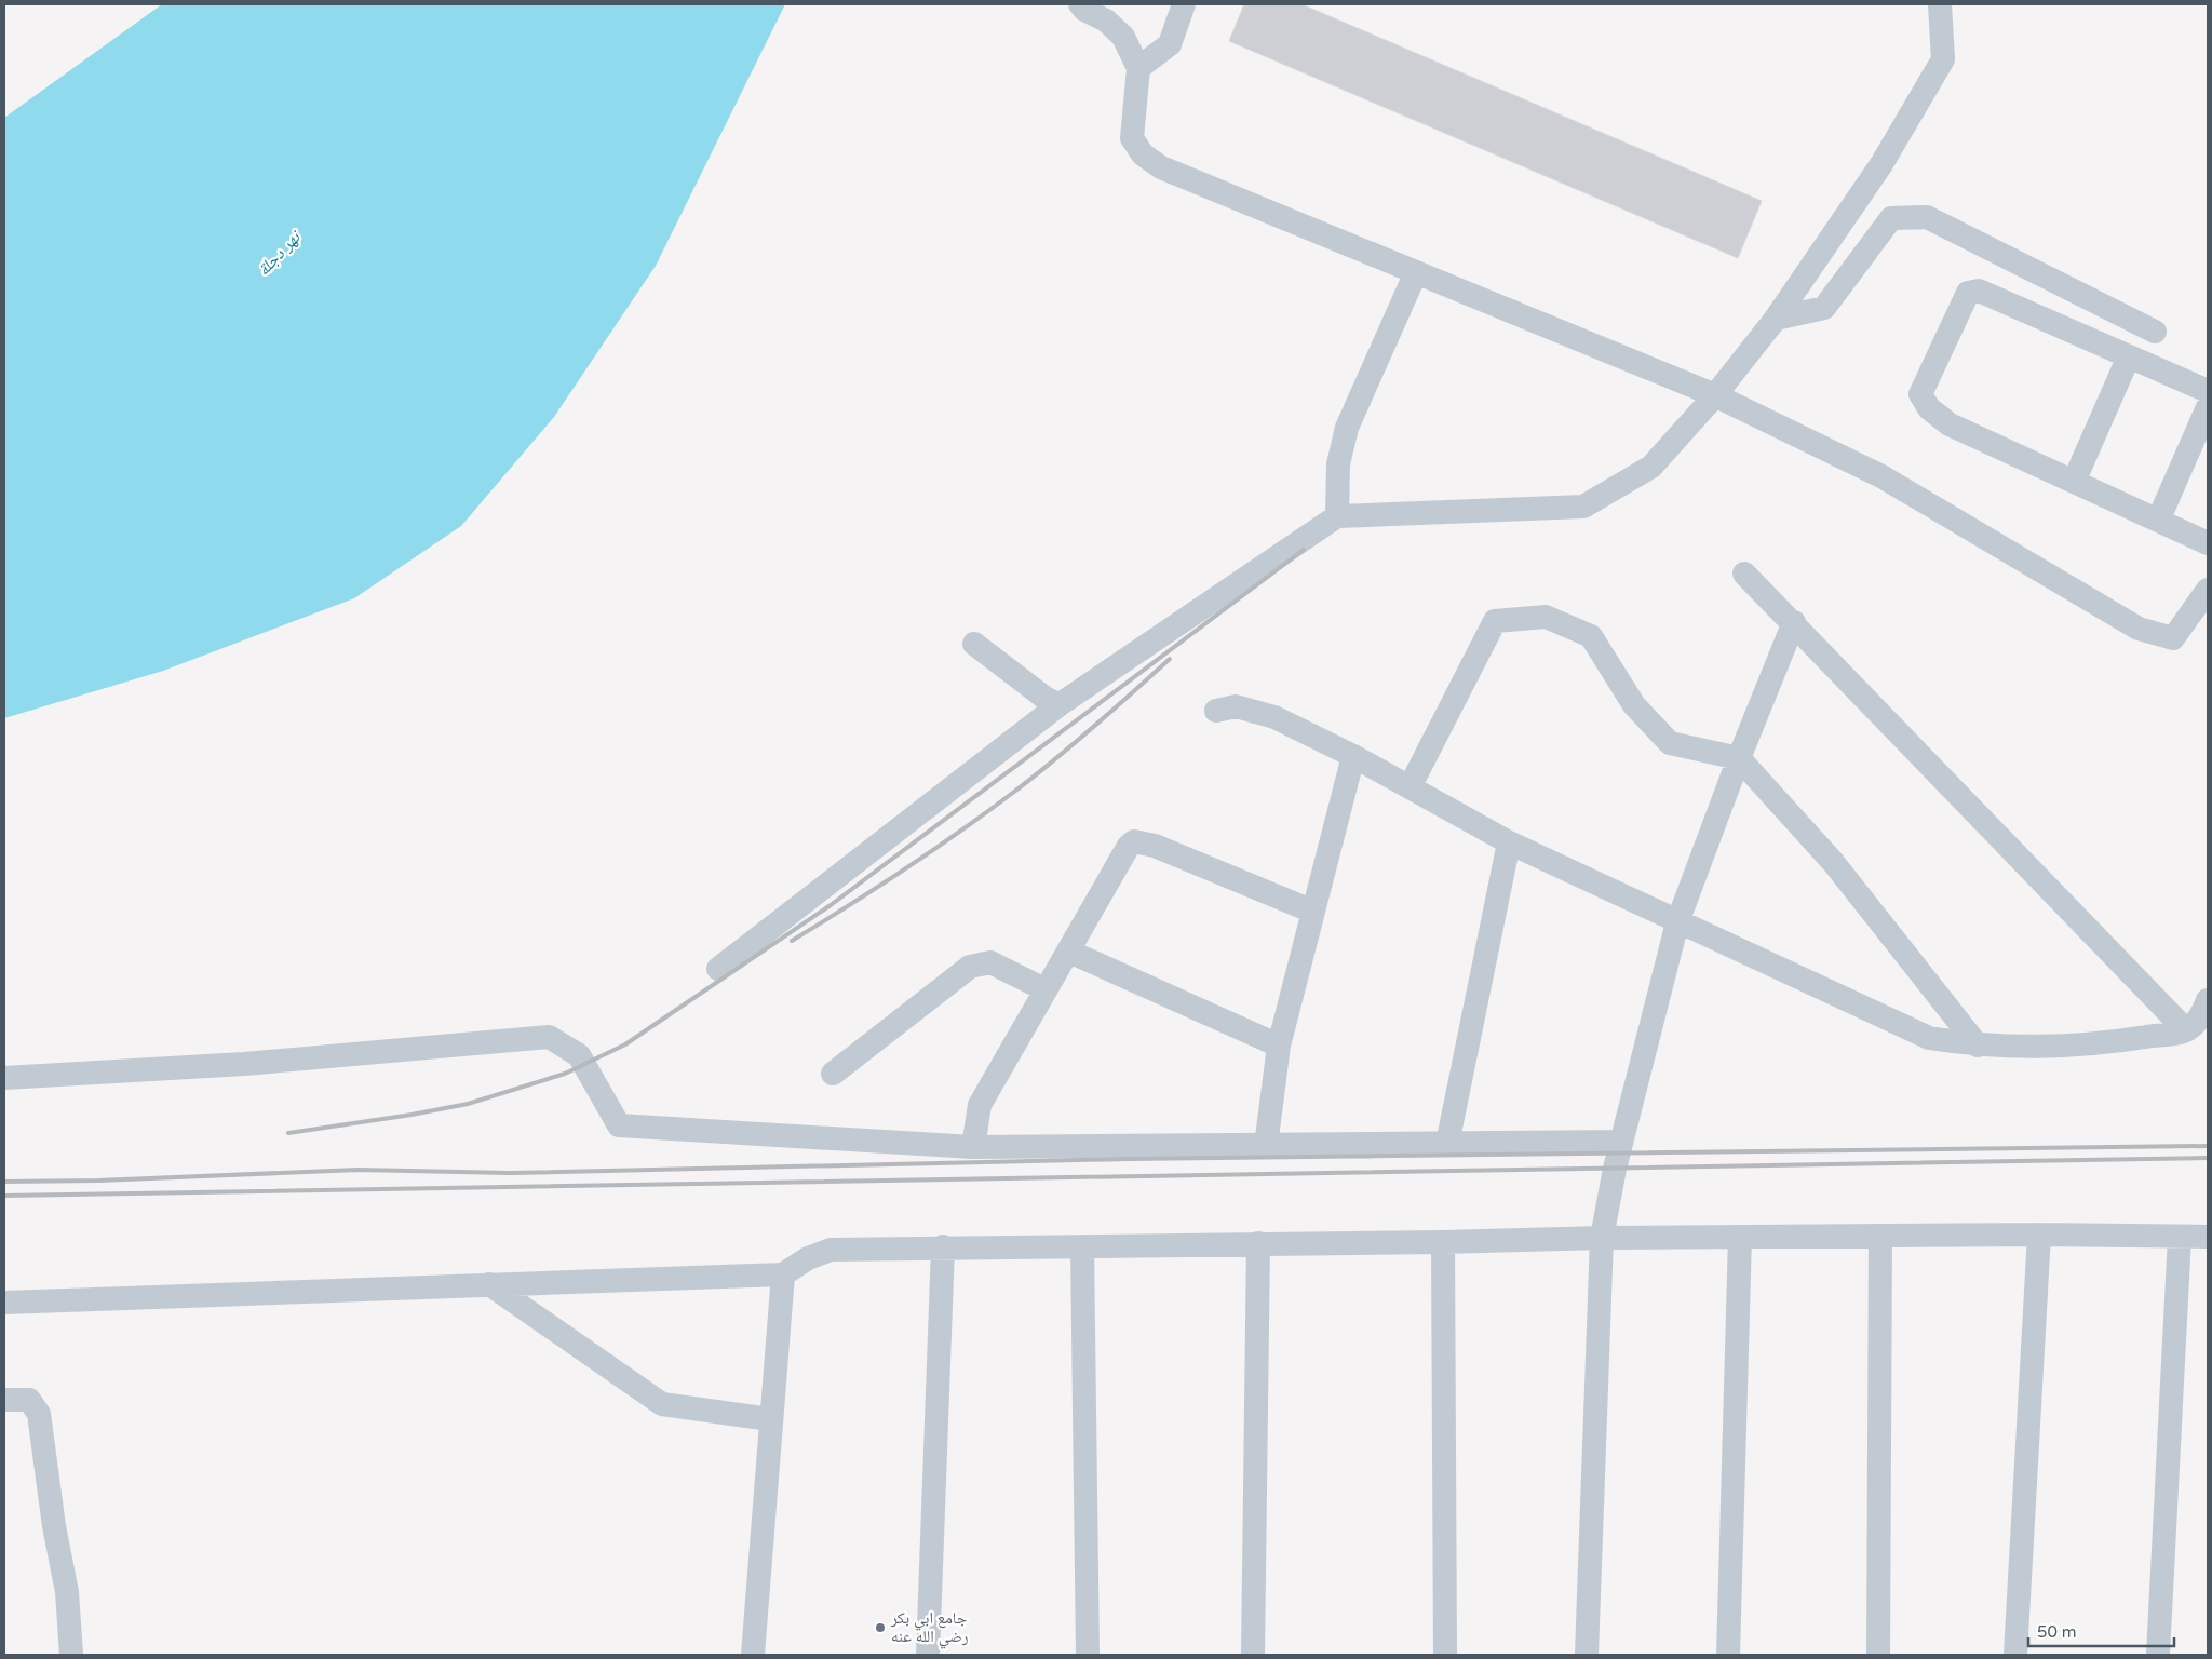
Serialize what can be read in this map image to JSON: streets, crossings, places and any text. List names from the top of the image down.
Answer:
{
  "water": ["نهر دجلة"],
  "places": ["جامع ابي بكر رضي الله عنه"],
  "scale_bar": "50 m"
}
